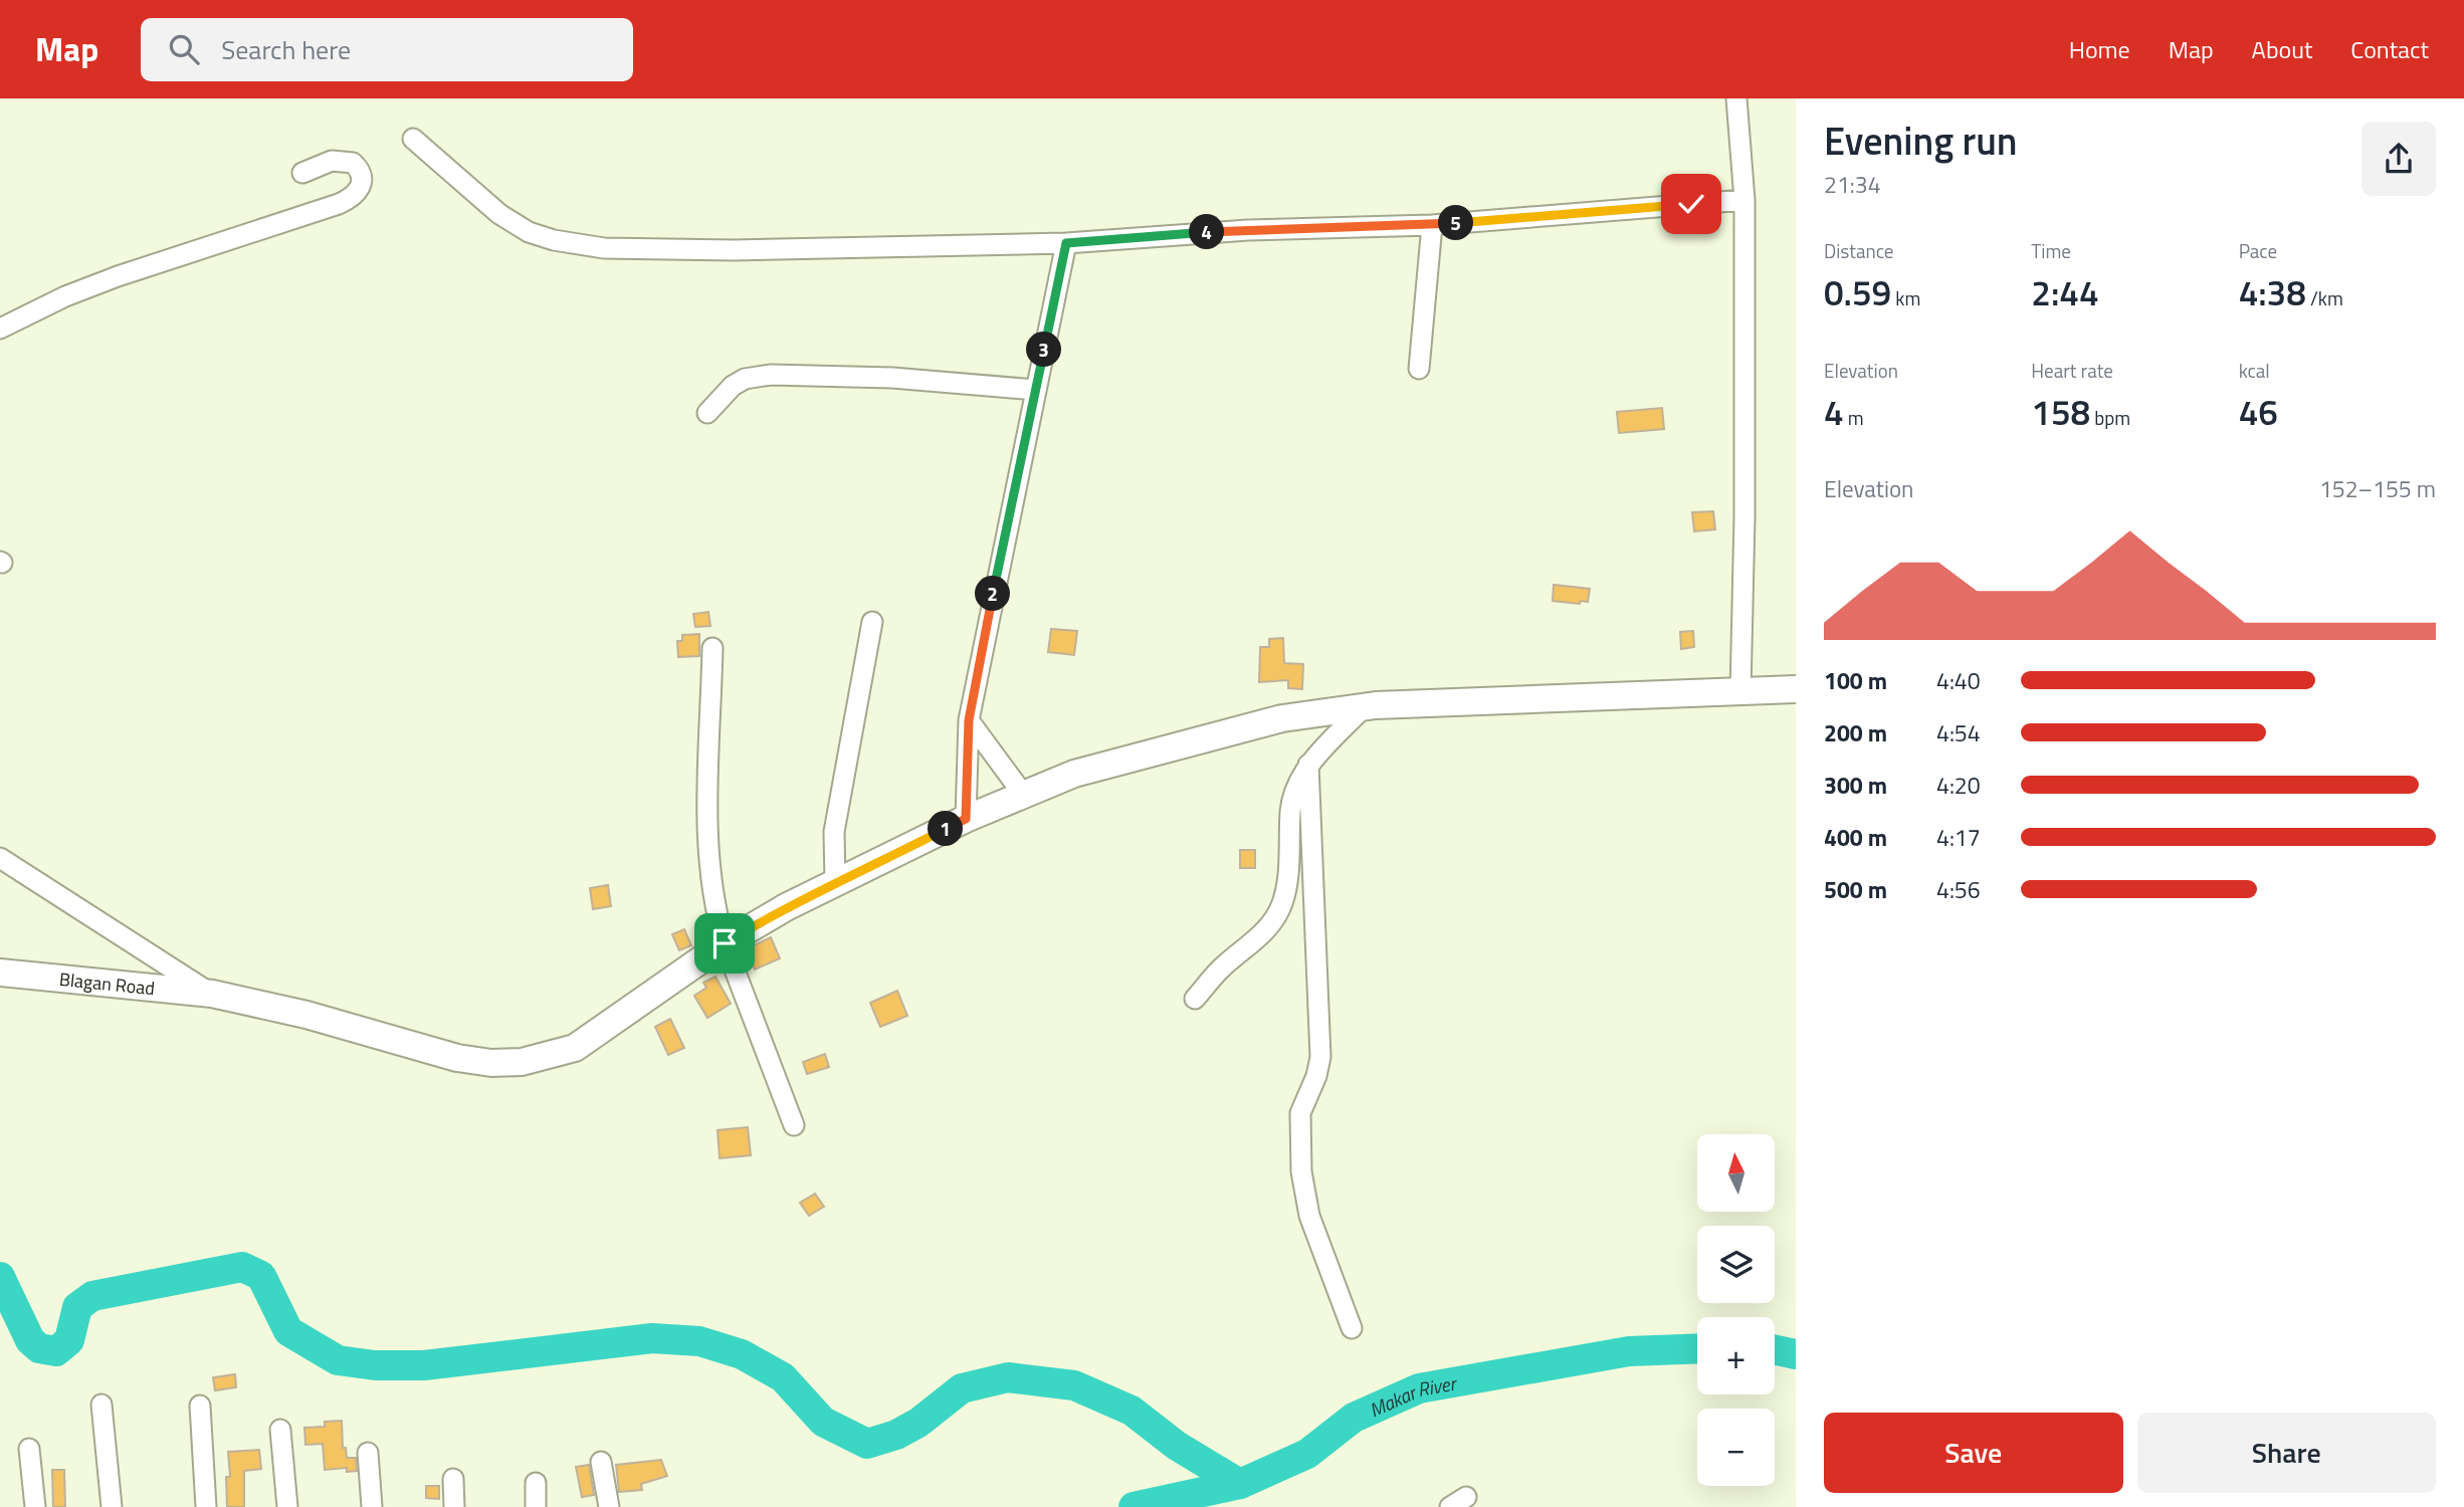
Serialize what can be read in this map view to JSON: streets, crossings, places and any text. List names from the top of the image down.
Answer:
{
  "streets": {
    "street": ["Blagan Road"]
  },
  "water": ["Makar River"],
  "north": "top",
  "page": {
    "header": "Map",
    "search": "Search here",
    "nav": [
      "Home",
      "Map",
      "About",
      "Contact"
    ],
    "heading": ["Evening run", "21:34"],
    "pins": [
      "5",
      "4",
      "3",
      "2",
      "1"
    ],
    "stats": [
      ["Distance", "0.59 km"],
      ["Time", "2:44"],
      ["Pace", "4:38 /km"],
      ["Elevation", "4 m"],
      ["Heart rate", "158 bpm"],
      ["kcal", "46"]
    ],
    "chart": ["Elevation", "152–155 m"],
    "list": [
      {
        "name": "100 m",
        "note": "4:40"
      },
      {
        "name": "200 m",
        "note": "4:54"
      },
      {
        "name": "300 m",
        "note": "4:20"
      },
      {
        "name": "400 m",
        "note": "4:17"
      },
      {
        "name": "500 m",
        "note": "4:56"
      }
    ],
    "map_buttons": ["+", "−"],
    "buttons": ["Save", "Share"]
  }
}
